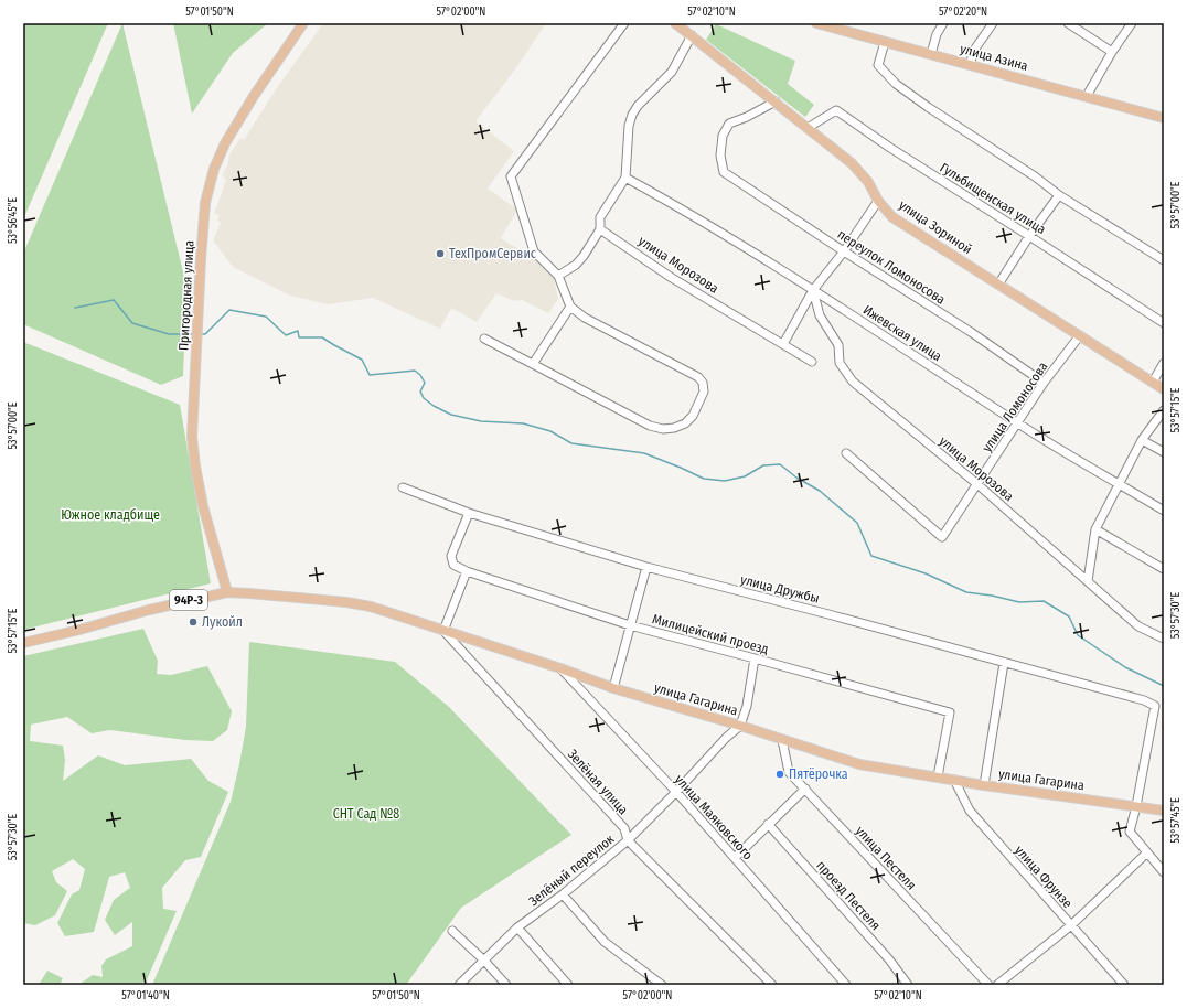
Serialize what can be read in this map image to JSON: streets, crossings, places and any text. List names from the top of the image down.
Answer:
{
  "streets": {
    "main road": [
      "улица Азина",
      "улица Зориной",
      "Пригородная улица",
      "94Р-3",
      "улица Гагарина"
    ],
    "street": [
      "Гульбищенская улица",
      "улица Морозова",
      "переулок Ломоносова",
      "Ижевская улица",
      "улица Ломоносова",
      "улица Дружбы",
      "Милицейский проезд",
      "Зелёная улица",
      "улица Маяковского",
      "улица Пестеля",
      "Зелёный переулок",
      "улица Фрунзе",
      "проезд Пестеля"
    ]
  },
  "crossings": [
    ["Гульбищенская улица", "улица Зориной"],
    ["улица Зориной", "переулок Ломоносова"],
    ["улица Зориной", "улица Ломоносова"],
    ["улица Морозова", "Ижевская улица"],
    ["улица Морозова", "улица Ломоносова"],
    ["переулок Ломоносова", "улица Ломоносова"],
    ["Пригородная улица", "94Р-3"],
    ["Пригородная улица", "улица Гагарина"],
    ["Ижевская улица", "улица Ломоносова"],
    ["улица Дружбы", "улица Гагарина"],
    ["94Р-3", "улица Гагарина"],
    ["Милицейский проезд", "улица Гагарина"],
    ["улица Гагарина", "Зелёная улица"],
    ["улица Гагарина", "улица Маяковского"],
    ["улица Гагарина", "улица Пестеля"],
    ["улица Гагарина", "Зелёный переулок"],
    ["улица Гагарина", "улица Фрунзе"],
    ["Зелёная улица", "Зелёный переулок"],
    ["улица Маяковского", "Зелёный переулок"]
  ],
  "parks": ["Южное кладбище", "СНТ Сад №8"],
  "places": ["ТехПромСервис", "Лукойл", "Пятёрочка"],
  "coordinates": [
    "57°01'50\"N",
    "57°02'00\"N",
    "57°02'10\"N",
    "57°02'20\"N",
    "53°57'00\"E",
    "53°56'45\"E",
    "53°57'15\"E",
    "53°57'30\"E",
    "53°57'45\"E",
    "57°01'40\"N"
  ]
}
